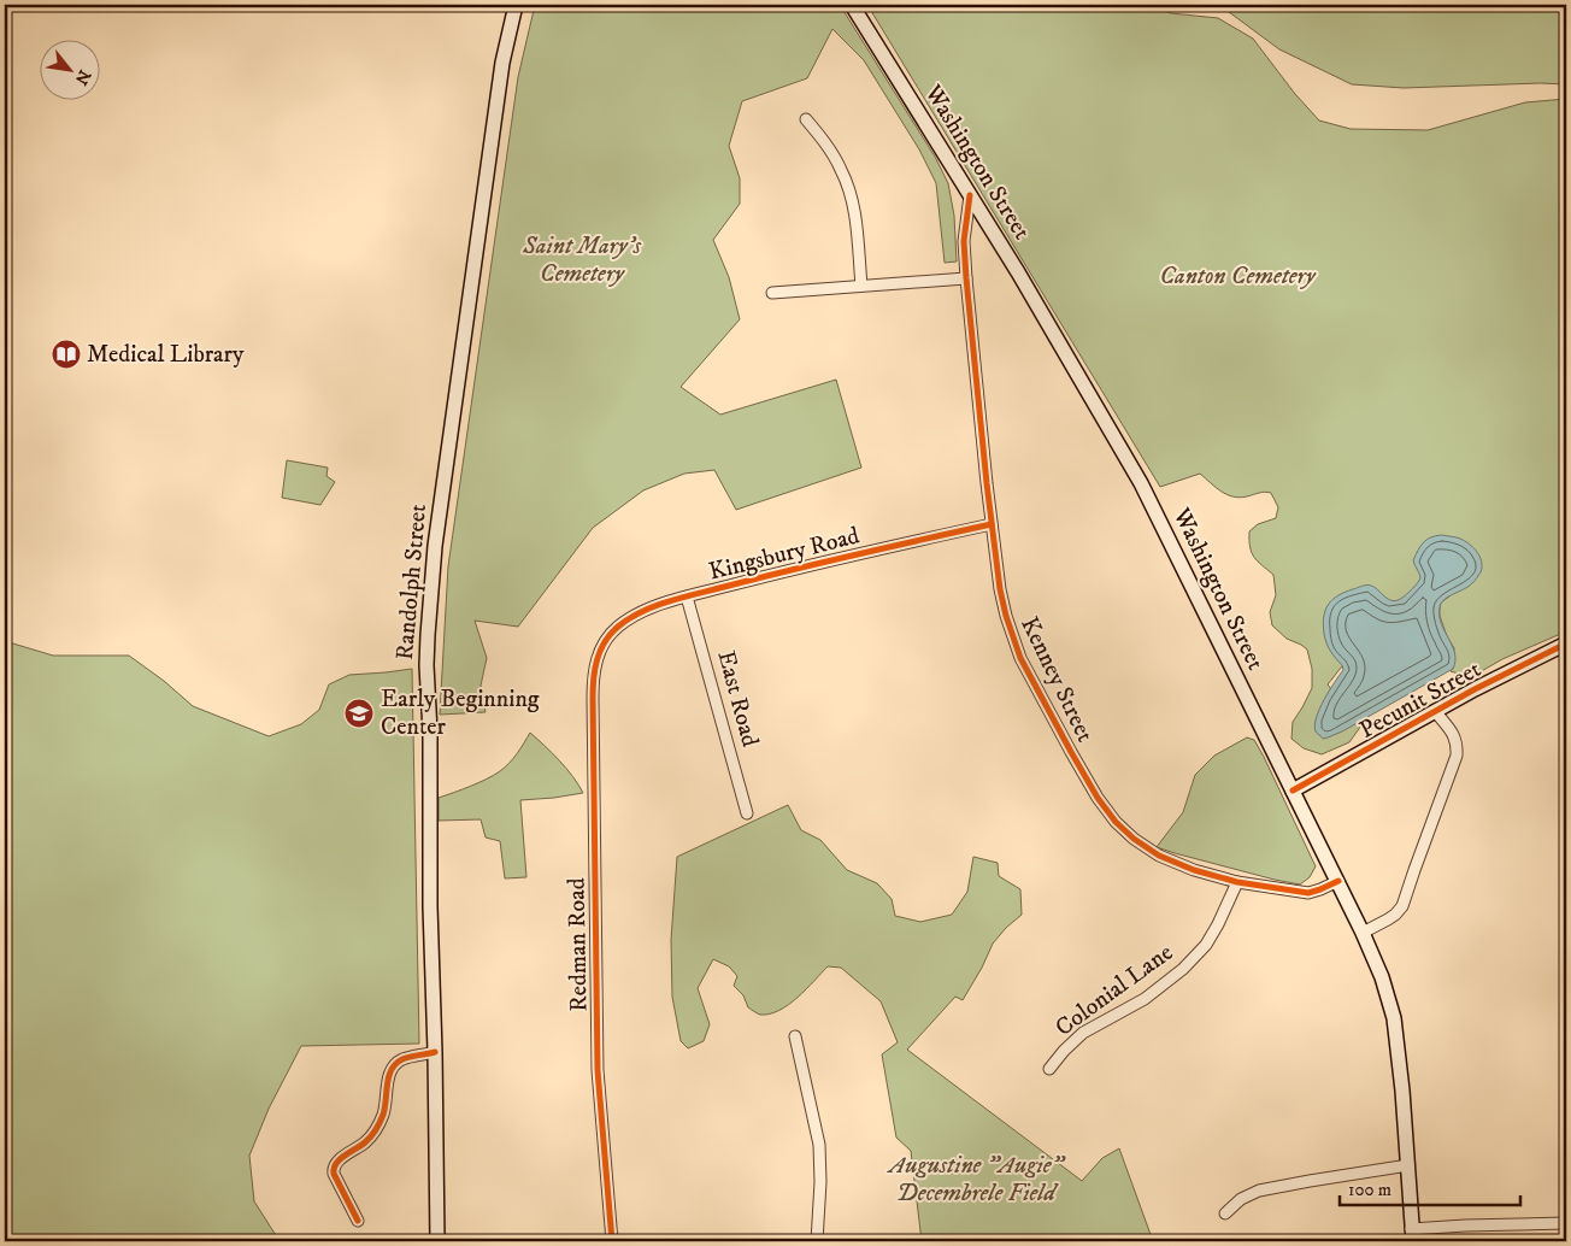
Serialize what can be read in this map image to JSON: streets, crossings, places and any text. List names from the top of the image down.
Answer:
{
  "streets": {
    "main road": ["Washington Street", "Randolph Street", "Pecunit Street"],
    "street": [
      "Kingsbury Road",
      "Kenney Street",
      "East Road",
      "Redman Road",
      "Colonial Lane"
    ]
  },
  "crossings": [
    ["Washington Street", "Kenney Street"],
    ["Washington Street", "Pecunit Street"],
    ["Kingsbury Road", "Kenney Street"],
    ["Kingsbury Road", "East Road"],
    ["Kingsbury Road", "Redman Road"],
    ["Kenney Street", "Colonial Lane"]
  ],
  "parks": ["Saint Mary's Cemetery", "Canton Cemetery", "Augustine \"Augie\" Decembrele Field"],
  "places": {
    "library": ["Medical Library"],
    "school or university": ["Early Beginning Center"]
  },
  "scale_bar": "100 m",
  "north": "bottom right"
}
